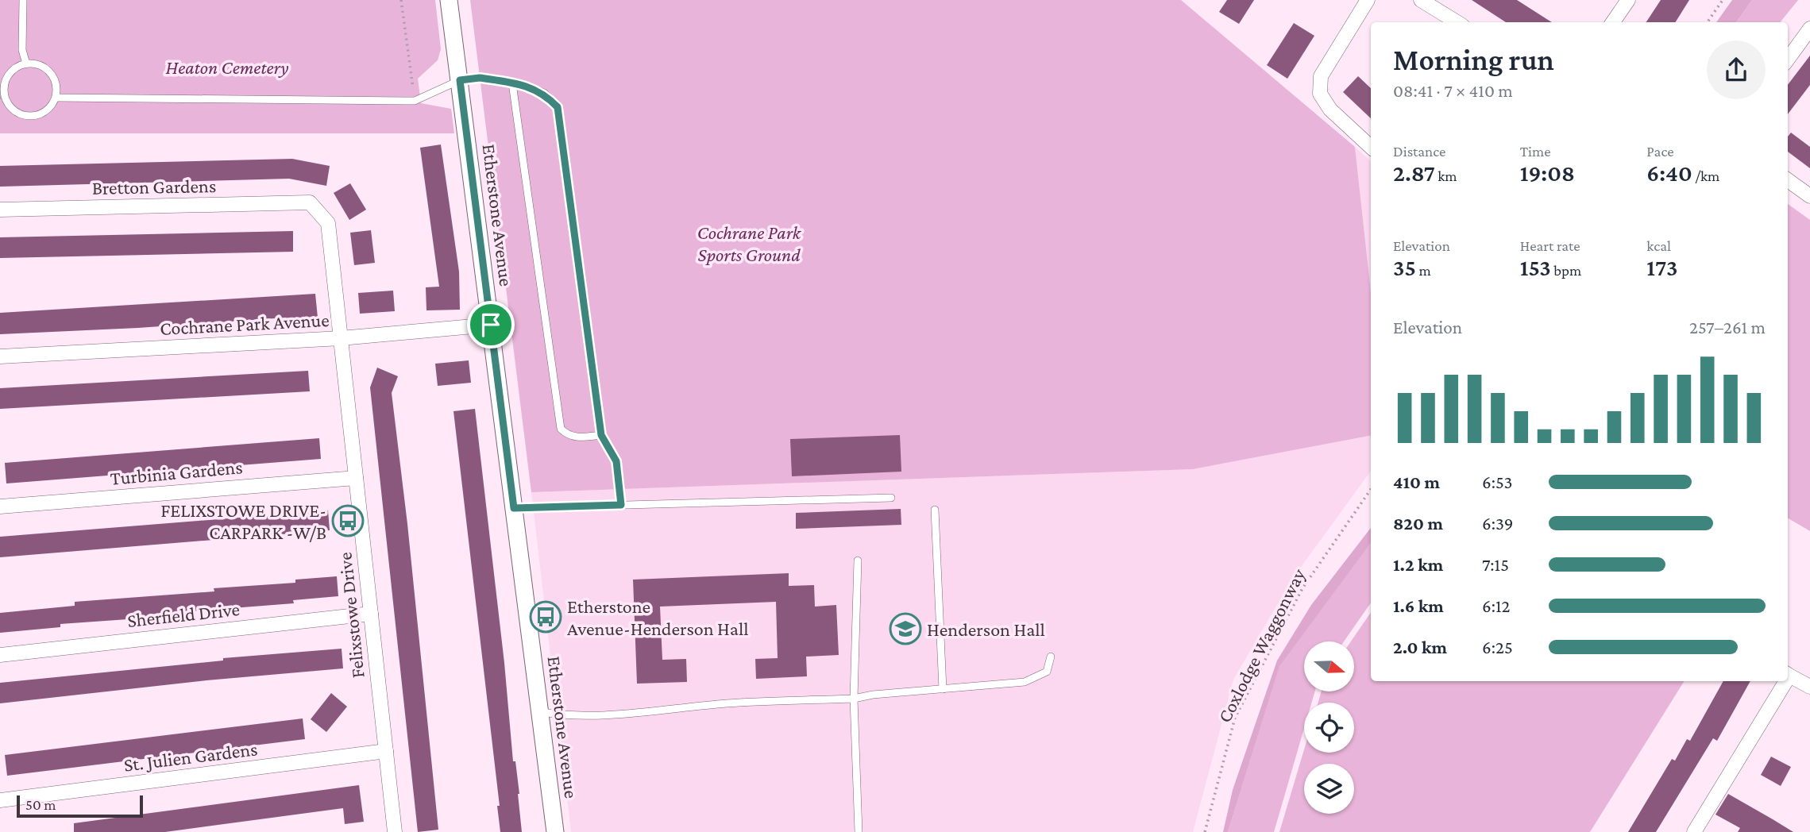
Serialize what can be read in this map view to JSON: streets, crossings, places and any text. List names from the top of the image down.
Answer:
{
  "streets": {
    "street": [
      "Bretton Gardens",
      "Etherstone Avenue",
      "Cochrane Park Avenue",
      "Turbinia Gardens",
      "Sherfield Drive",
      "Felixstowe Drive",
      "St. Julien Gardens"
    ],
    "path": ["Coxlodge Waggonway"]
  },
  "crossings": [
    ["Bretton Gardens", "Felixstowe Drive"],
    ["Etherstone Avenue", "Cochrane Park Avenue"],
    ["Cochrane Park Avenue", "Felixstowe Drive"],
    ["Turbinia Gardens", "Felixstowe Drive"],
    ["Sherfield Drive", "Felixstowe Drive"],
    ["Felixstowe Drive", "St. Julien Gardens"]
  ],
  "parks": ["Heaton Cemetery", "Cochrane Park Sports Ground"],
  "places": {
    "bus stop": ["FELIXSTOWE DRIVE- CARPARK -W/B", "Etherstone Avenue-Henderson Hall"],
    "school or university": ["Henderson Hall"]
  },
  "scale_bar": "50 m",
  "north": "right",
  "page": {
    "heading": ["Morning run", "08:41 · 7 × 410 m"],
    "stats": [
      ["Distance", "2.87 km"],
      ["Time", "19:08"],
      ["Pace", "6:40 /km"],
      ["Elevation", "35 m"],
      ["Heart rate", "153 bpm"],
      ["kcal", "173"]
    ],
    "chart": ["Elevation", "257–261 m"],
    "list": [
      {
        "name": "410 m",
        "note": "6:53"
      },
      {
        "name": "820 m",
        "note": "6:39"
      },
      {
        "name": "1.2 km",
        "note": "7:15"
      },
      {
        "name": "1.6 km",
        "note": "6:12"
      },
      {
        "name": "2.0 km",
        "note": "6:25"
      }
    ],
    "scale": "50 m"
  }
}
